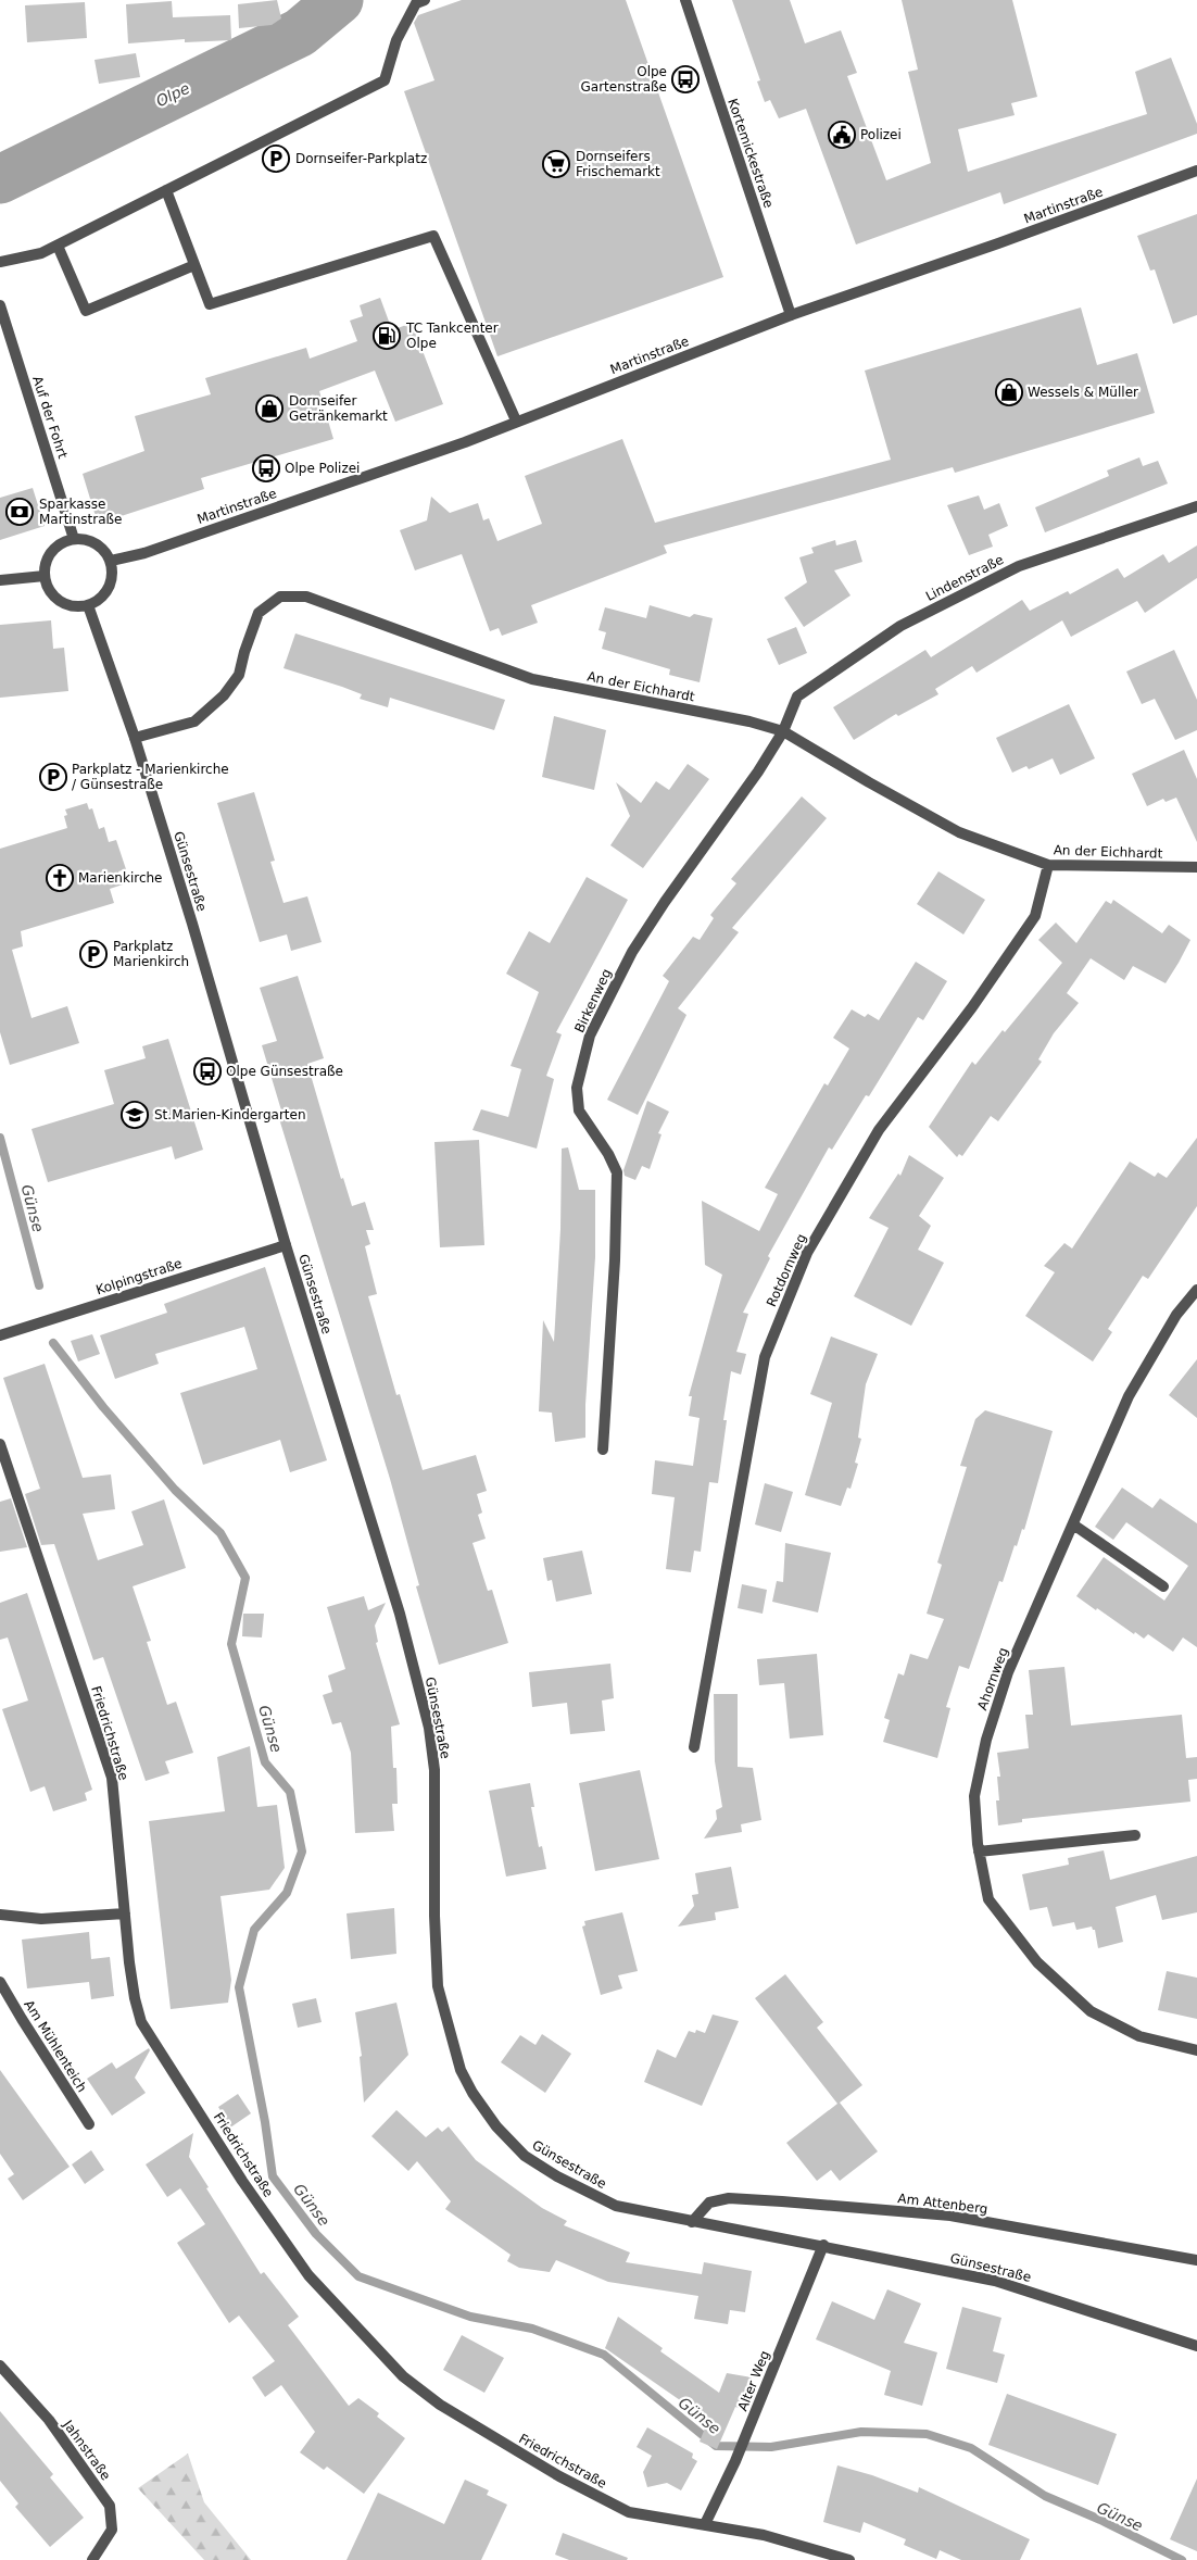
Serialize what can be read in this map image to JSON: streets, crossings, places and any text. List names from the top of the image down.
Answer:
{
  "streets": {
    "street": [
      "Kortemickestraße",
      "Martinstraße",
      "Auf der Fohrt",
      "Lindenstraße",
      "An der Eichhardt",
      "Günsestraße",
      "Birkenweg",
      "Rotdornweg",
      "Kolpingstraße",
      "Ahornweg",
      "Friedrichstraße",
      "Am Mühlenteich",
      "Am Attenberg",
      "Alter Weg",
      "Jahnstraße"
    ]
  },
  "crossings": [
    ["Kortemickestraße", "Martinstraße"],
    ["Martinstraße", "Auf der Fohrt"],
    ["Martinstraße", "Günsestraße"],
    ["Auf der Fohrt", "Günsestraße"],
    ["Lindenstraße", "An der Eichhardt"],
    ["Lindenstraße", "Birkenweg"],
    ["An der Eichhardt", "Günsestraße"],
    ["An der Eichhardt", "Birkenweg"],
    ["An der Eichhardt", "Rotdornweg"],
    ["Günsestraße", "Kolpingstraße"],
    ["Günsestraße", "Am Attenberg"],
    ["Günsestraße", "Alter Weg"],
    ["Friedrichstraße", "Alter Weg"]
  ],
  "water": ["Olpe", "Günse"],
  "places": {
    "bus stop": ["Olpe Gartenstraße", "Olpe Polizei", "Olpe Günsestraße"],
    "public building": ["Polizei"],
    "parking": ["Dornseifer-Parkplatz", "Parkplatz - Marienkirche / Günsestraße", "Parkplatz Marienkirch"],
    "supermarket": ["Dornseifers Frischemarkt"],
    "fuel station": ["TC Tankcenter Olpe"],
    "shop": ["Wessels & Müller", "Dornseifer Getränkemarkt"],
    "bank": ["Sparkasse Martinstraße"],
    "church": ["Marienkirche"],
    "school or university": ["St.Marien-Kindergarten"]
  }
}
